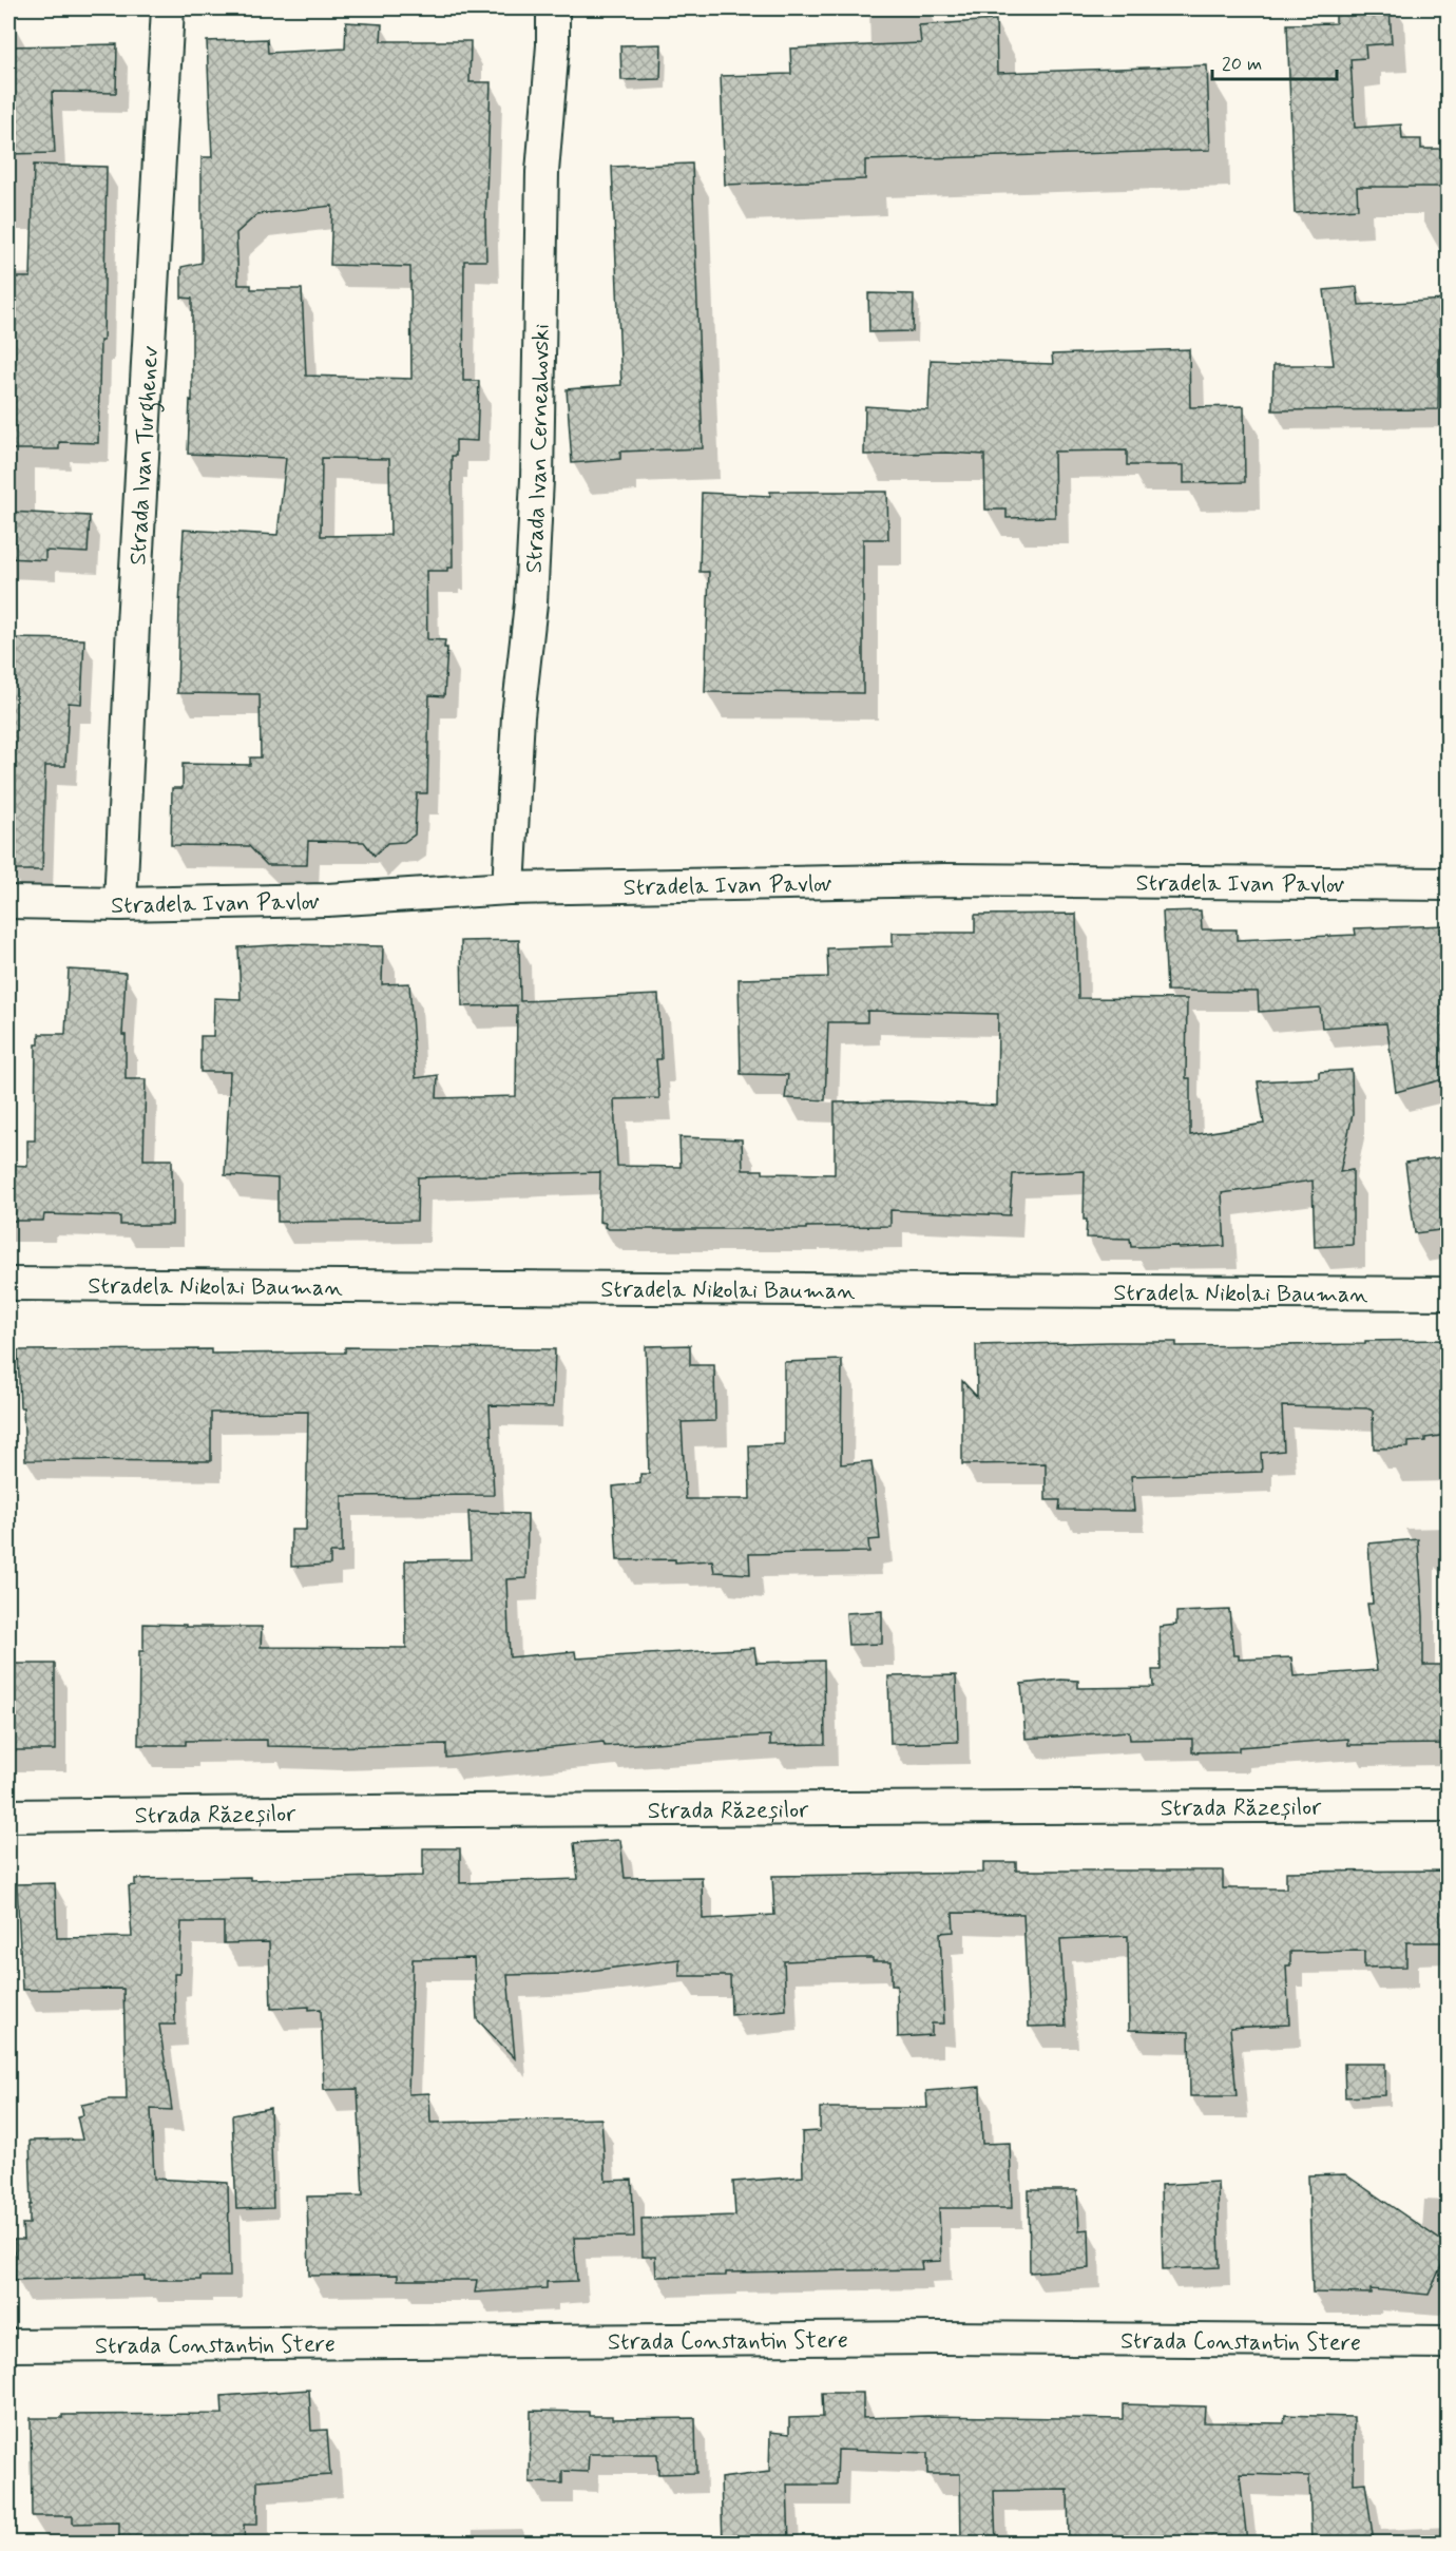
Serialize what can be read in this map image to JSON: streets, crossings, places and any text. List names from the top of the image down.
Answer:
{
  "streets": {
    "street": [
      "Strada Ivan Cerneahovski",
      "Strada Ivan Turghenev",
      "Stradela Ivan Pavlov",
      "Stradela Nikolai Bauman",
      "Strada Răzeșilor",
      "Strada Constantin Stere"
    ]
  },
  "crossings": [
    ["Strada Ivan Cerneahovski", "Stradela Ivan Pavlov"],
    ["Strada Ivan Turghenev", "Stradela Ivan Pavlov"]
  ],
  "scale_bar": "20 m"
}
